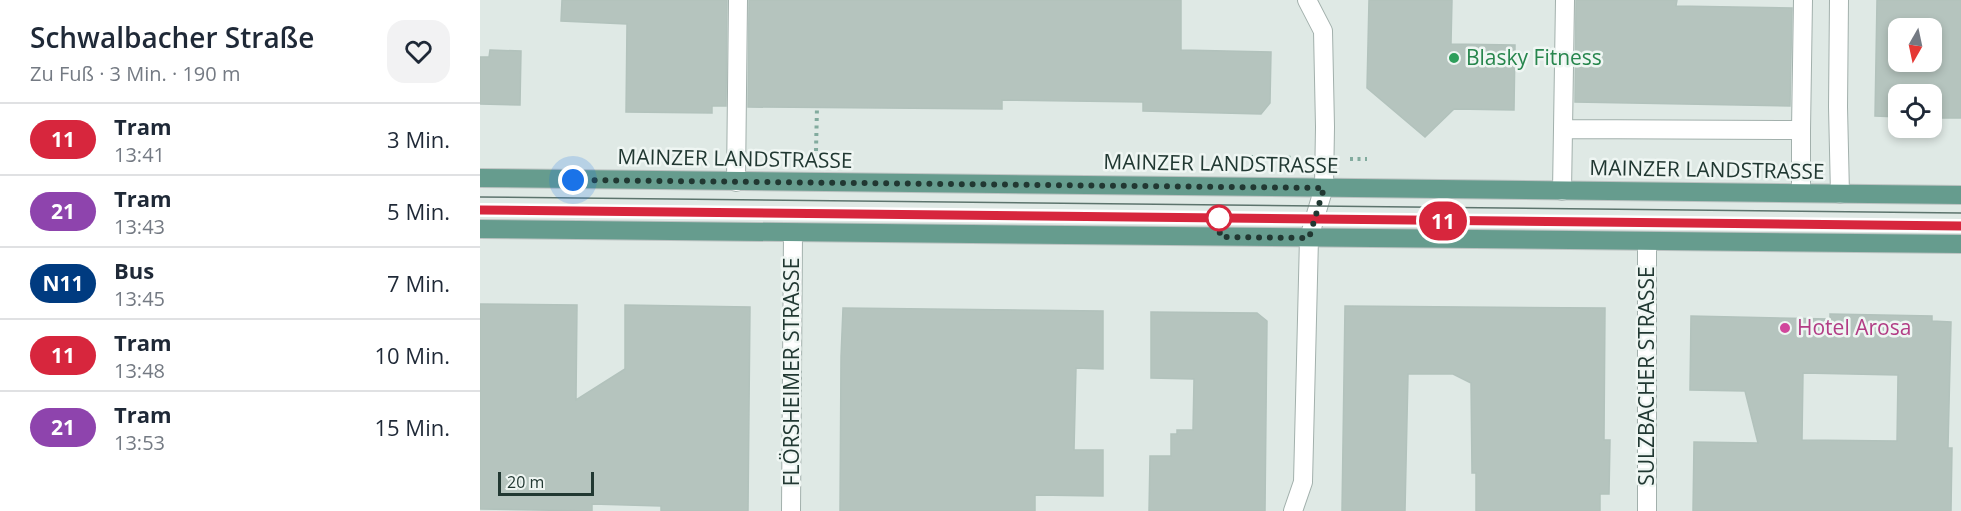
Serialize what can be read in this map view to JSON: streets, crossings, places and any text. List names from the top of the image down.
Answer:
{
  "streets": {
    "main road": ["MAINZER LANDSTRASSE"],
    "street": ["FLÖRSHEIMER STRASSE", "SULZBACHER STRASSE"]
  },
  "places": ["Blasky Fitness", "Hotel Arosa"],
  "lines": ["tram line 11"],
  "scale_bar": "20 m",
  "north": "bottom",
  "page": {
    "heading": ["Schwalbacher Straße", "Zu Fuß · 3 Min. · 190 m"],
    "on_map": "11",
    "list": [
      {
        "mark": "11",
        "name": "Tram",
        "note": "13:41",
        "value": "3 Min."
      },
      {
        "mark": "21",
        "name": "Tram",
        "note": "13:43",
        "value": "5 Min."
      },
      {
        "mark": "N11",
        "name": "Bus",
        "note": "13:45",
        "value": "7 Min."
      },
      {
        "mark": "11",
        "name": "Tram",
        "note": "13:48",
        "value": "10 Min."
      },
      {
        "mark": "21",
        "name": "Tram",
        "note": "13:53",
        "value": "15 Min."
      }
    ],
    "scale": "20 m"
  }
}
